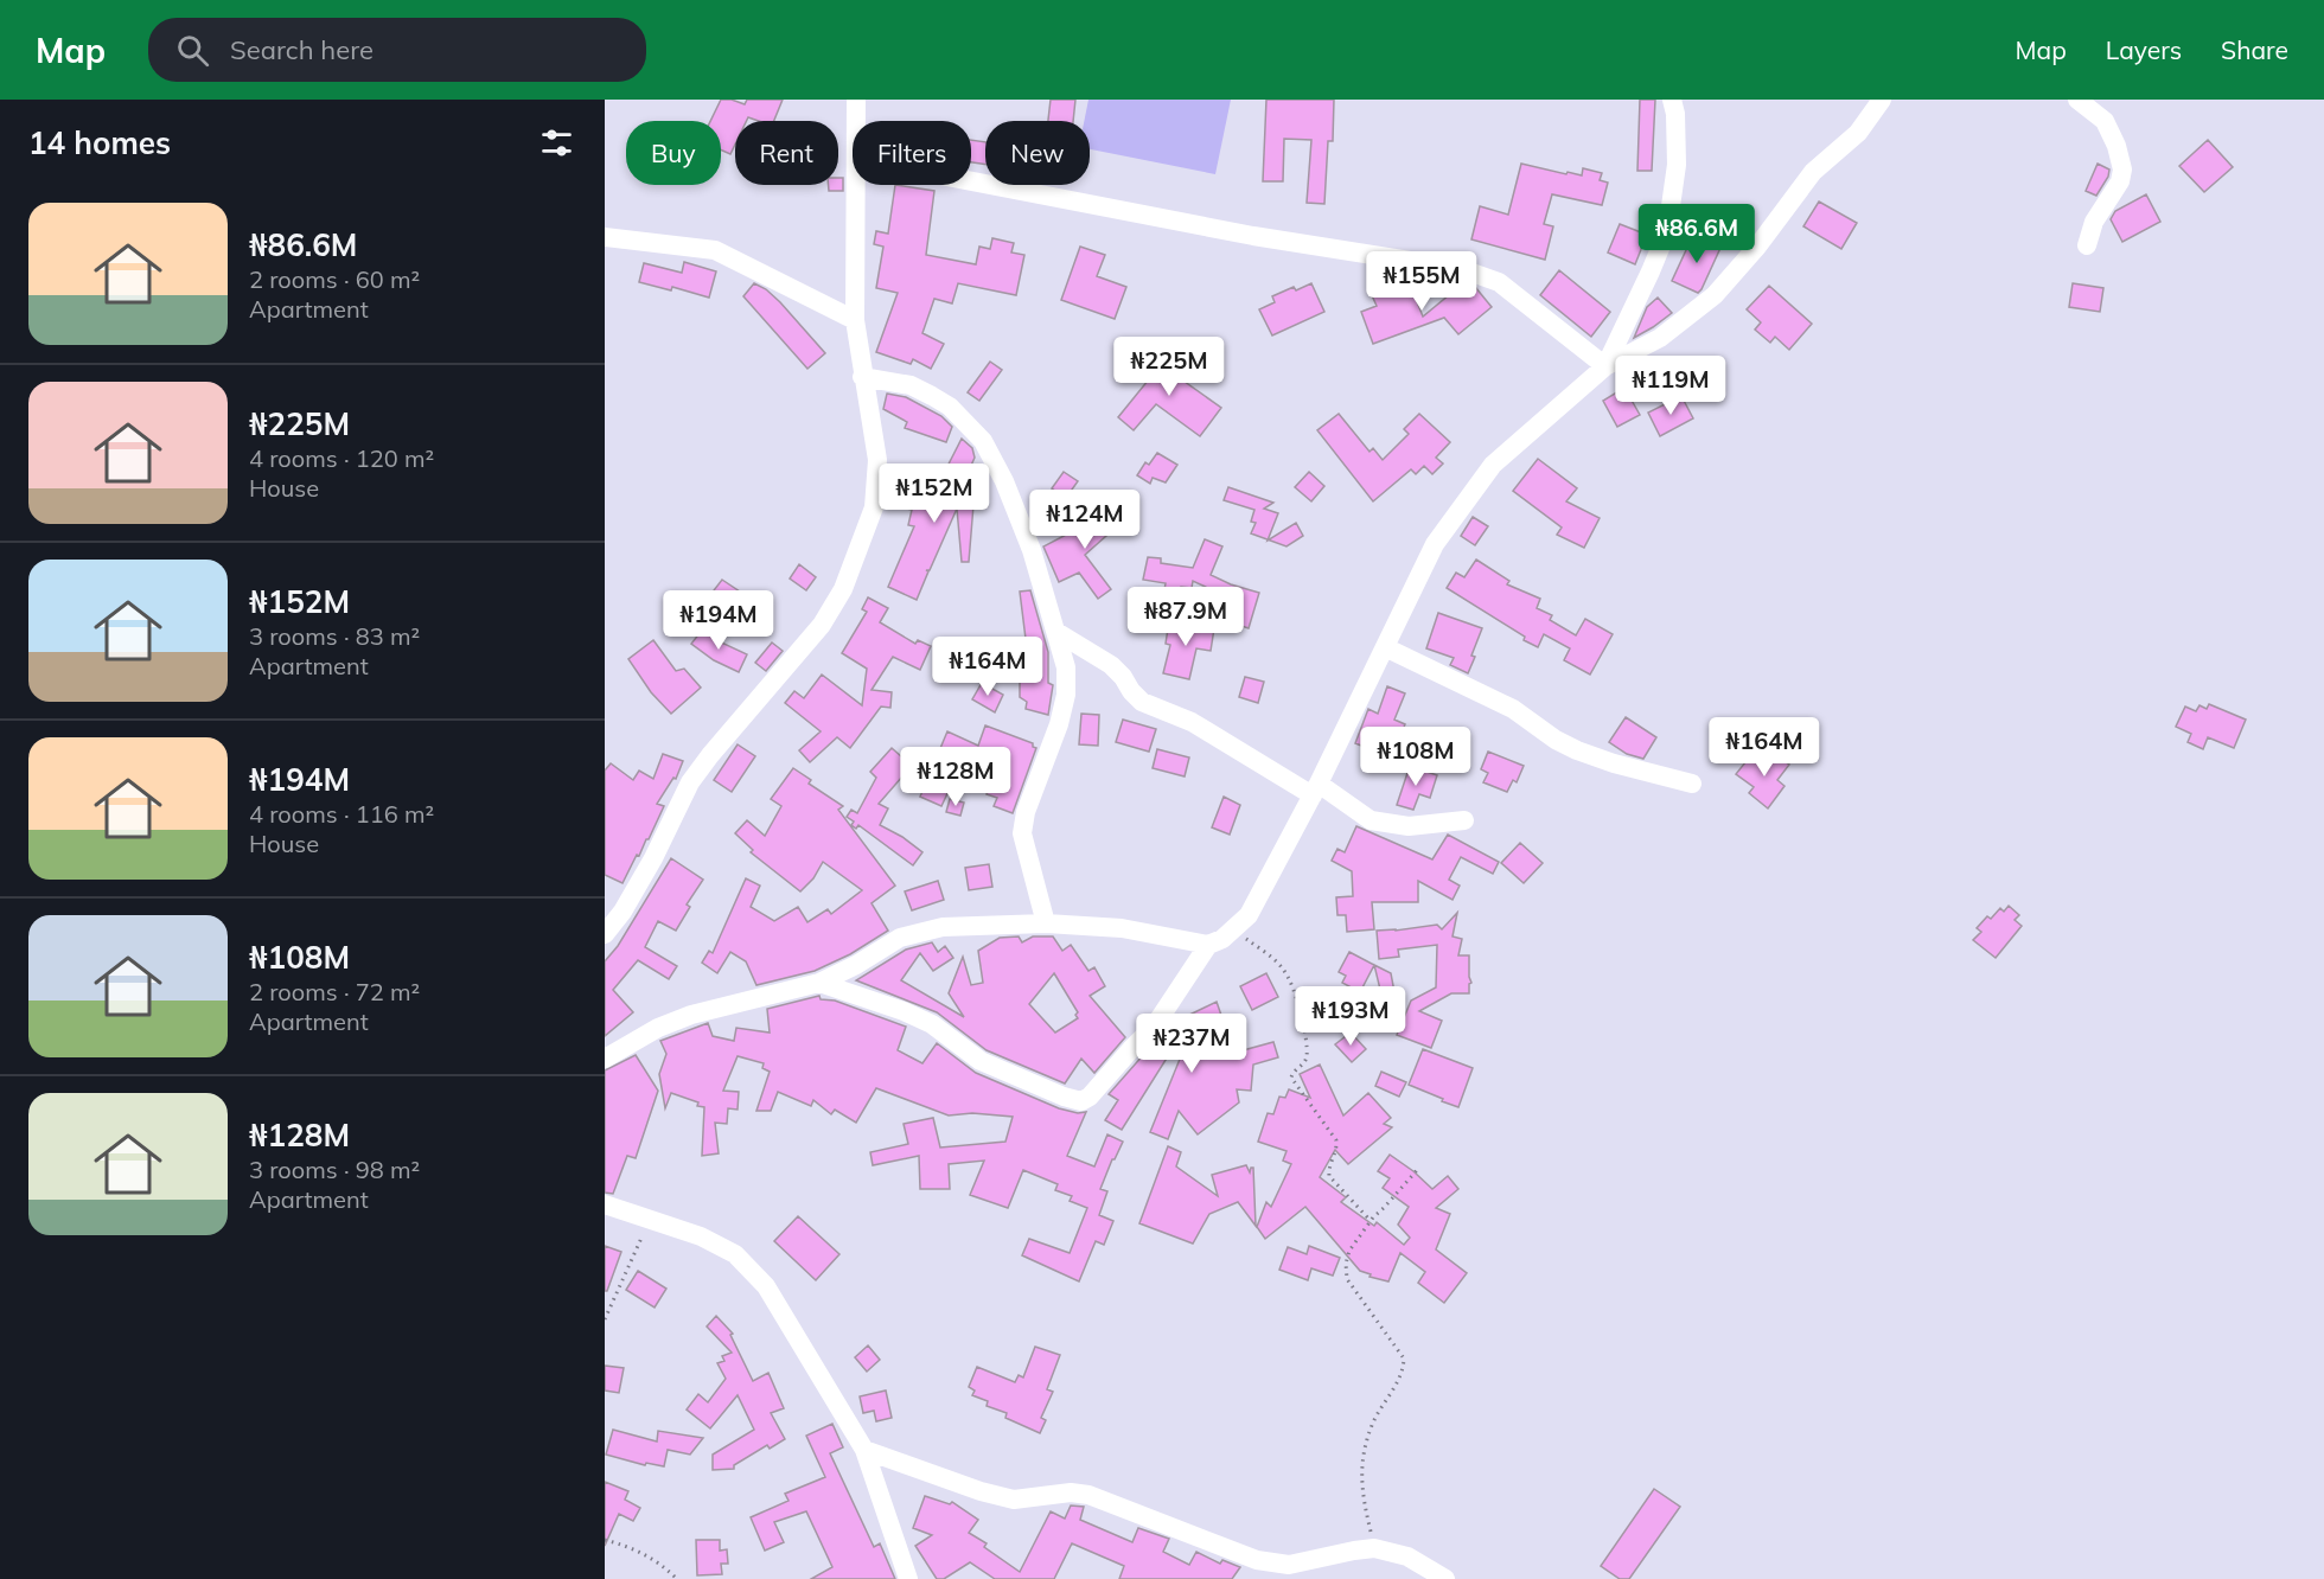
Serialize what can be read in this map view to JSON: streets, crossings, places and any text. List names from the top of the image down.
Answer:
{
  "page": {
    "header": "Map",
    "search": "Search here",
    "nav": ["Map", "Layers", "Share"],
    "heading": "14 homes",
    "chip": [
      "Buy",
      "Rent",
      "Filters",
      "New"
    ],
    "list": [
      {
        "name": "₦86.6M",
        "note": "2 rooms · 60 m² · Apartment"
      },
      {
        "name": "₦225M",
        "note": "4 rooms · 120 m² · House"
      },
      {
        "name": "₦152M",
        "note": "3 rooms · 83 m² · Apartment"
      },
      {
        "name": "₦194M",
        "note": "4 rooms · 116 m² · House"
      },
      {
        "name": "₦108M",
        "note": "2 rooms · 72 m² · Apartment"
      },
      {
        "name": "₦128M",
        "note": "3 rooms · 98 m² · Apartment"
      }
    ],
    "price": [
      "₦86.6M",
      "₦155M",
      "₦225M",
      "₦119M",
      "₦152M",
      "₦124M",
      "₦87.9M",
      "₦194M",
      "₦164M",
      "₦164M",
      "₦108M",
      "₦128M",
      "₦193M",
      "₦237M"
    ]
  }
}
